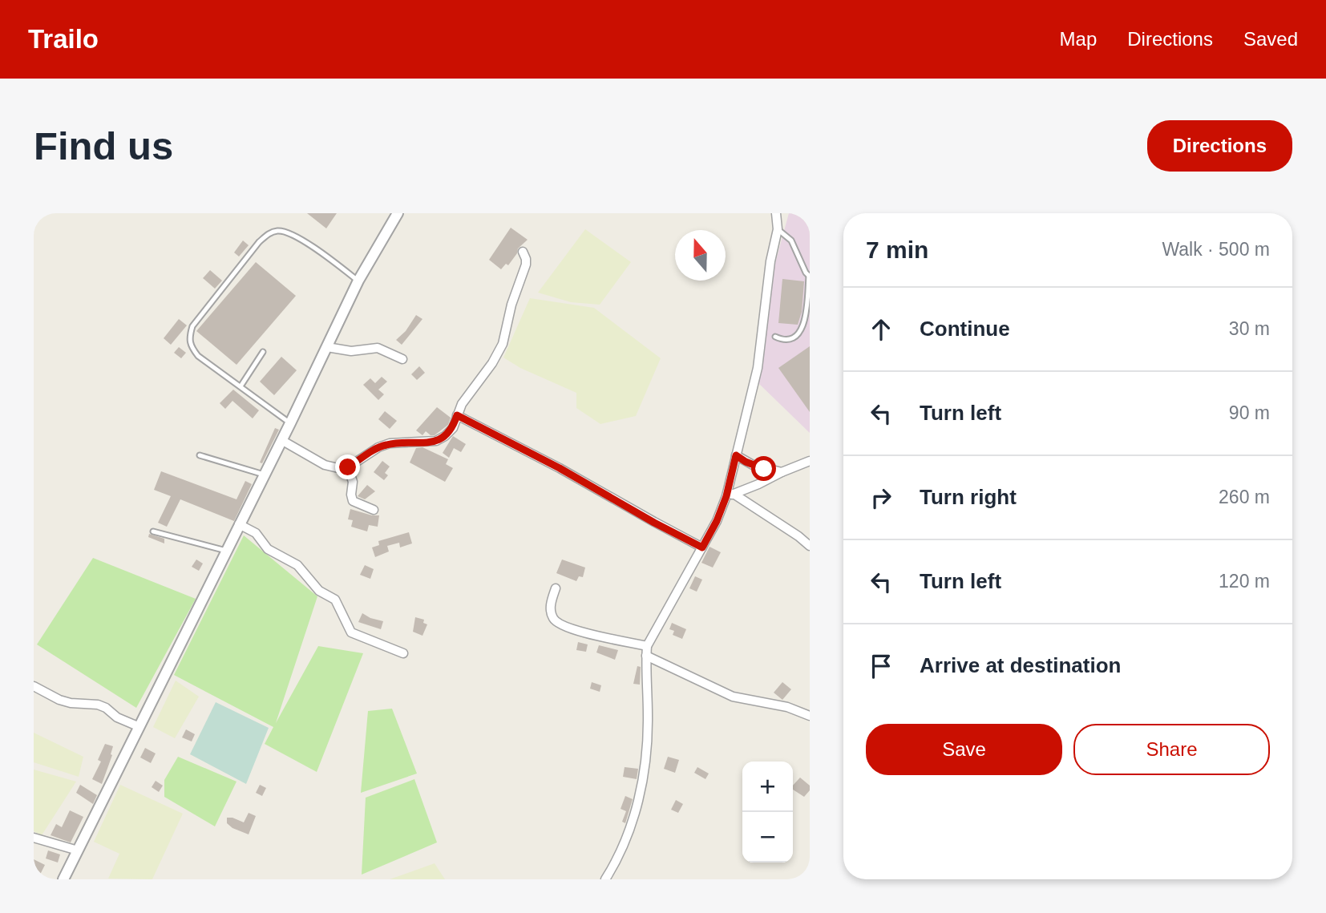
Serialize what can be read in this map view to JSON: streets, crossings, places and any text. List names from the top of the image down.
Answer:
{
  "north": "top",
  "page": {
    "header": "Trailo",
    "nav": ["Map", "Directions", "Saved"],
    "buttons": [
      "Directions",
      ["Save", "Share"]
    ],
    "title": "Find us",
    "heading": ["7 min", "Walk · 500 m"],
    "list": [
      ["Continue", "30 m"],
      ["Turn left", "90 m"],
      ["Turn right", "260 m"],
      ["Turn left", "120 m"],
      "Arrive at destination"
    ],
    "map_buttons": ["+", "−"]
  }
}
